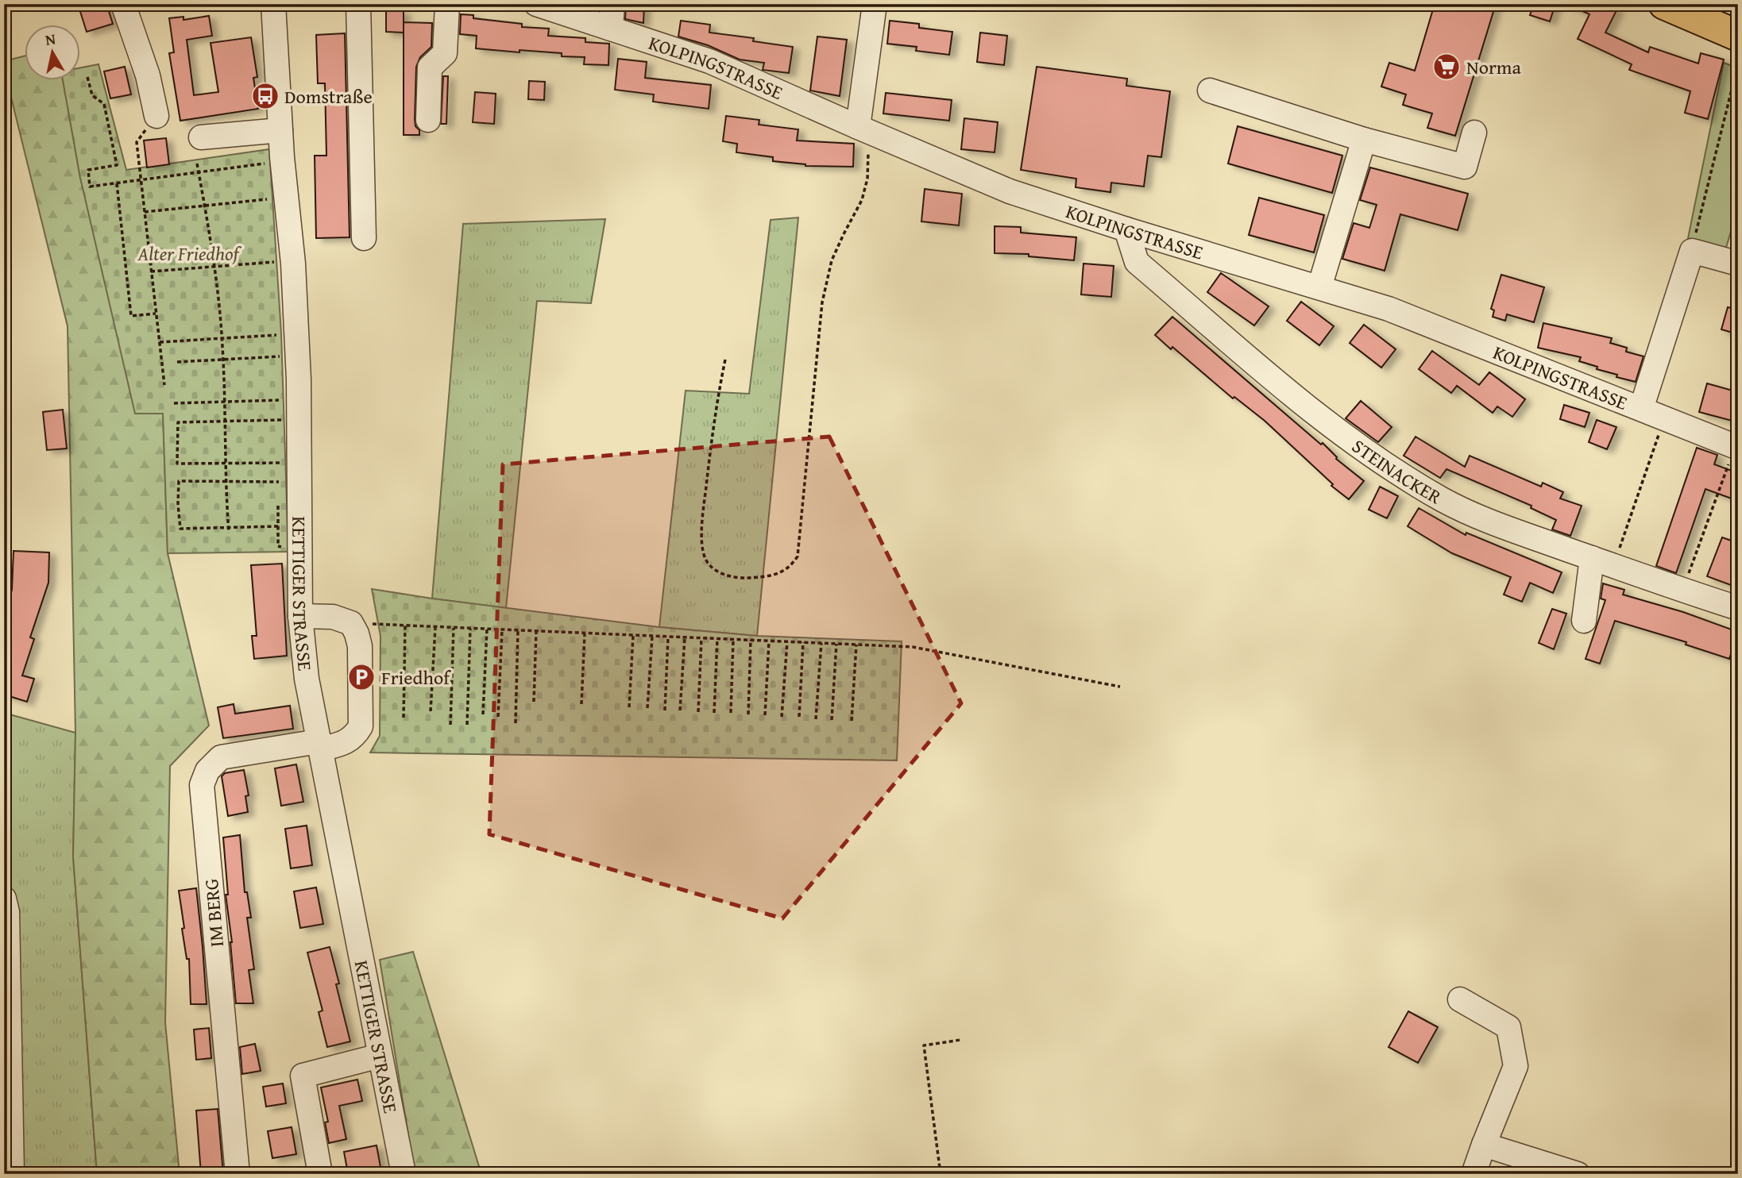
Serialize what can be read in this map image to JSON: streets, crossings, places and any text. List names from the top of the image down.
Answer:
{
  "streets": {
    "street": [
      "KOLPINGSTRASSE",
      "STEINACKER",
      "KETTIGER STRASSE",
      "IM BERG"
    ]
  },
  "crossings": [
    ["KOLPINGSTRASSE", "STEINACKER"],
    ["KETTIGER STRASSE", "IM BERG"]
  ],
  "parks": ["Alter Friedhof"],
  "places": {
    "supermarket": ["Norma"],
    "bus stop": ["Domstraße"],
    "parking": ["Friedhof"]
  },
  "north": "top"
}
